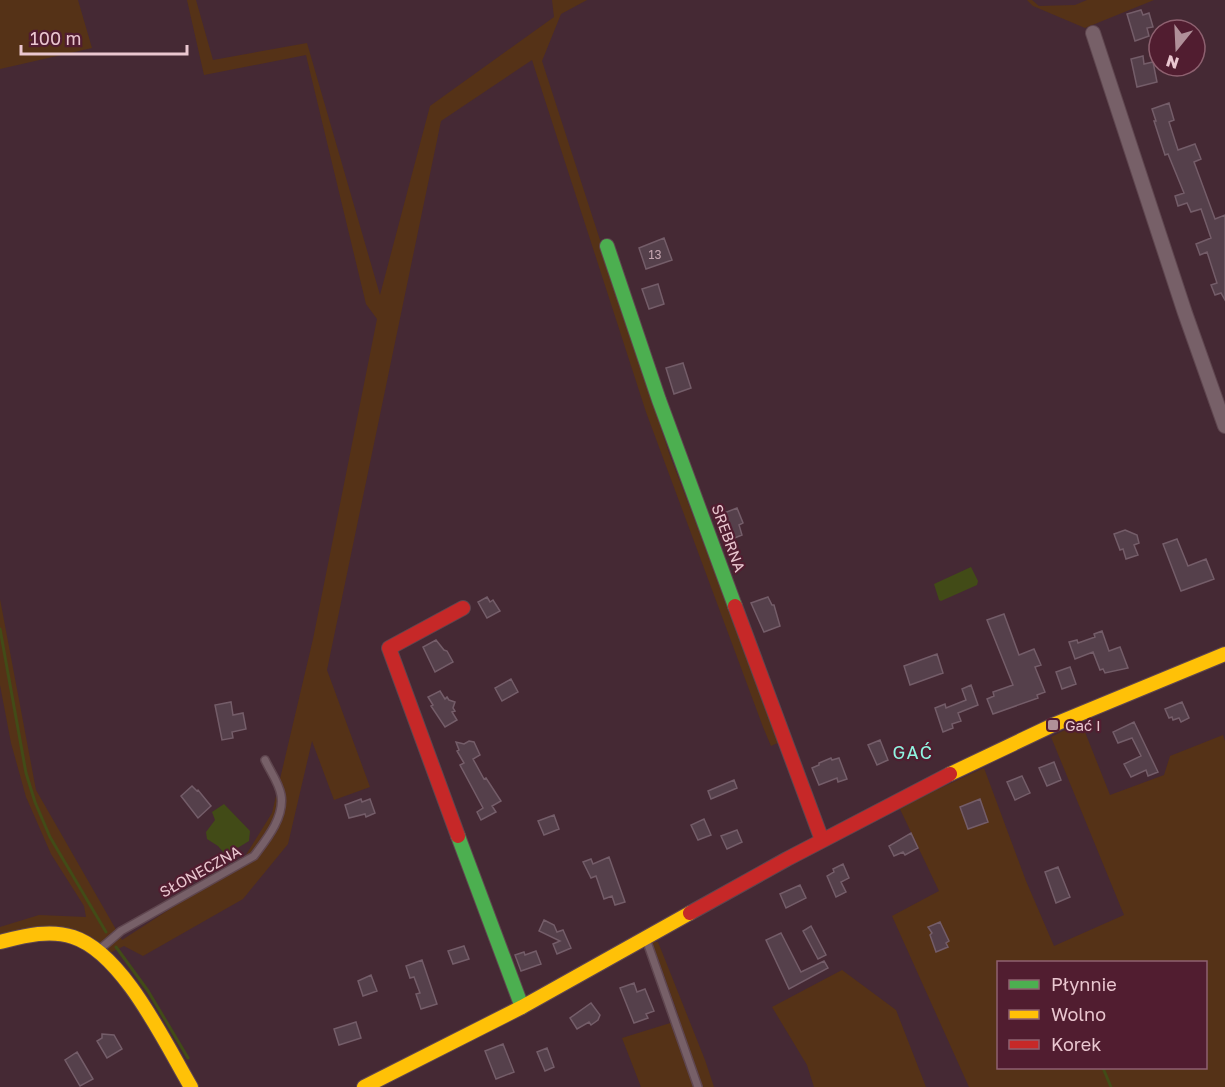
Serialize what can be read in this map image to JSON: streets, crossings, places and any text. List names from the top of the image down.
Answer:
{
  "streets": {
    "street": ["SREBRNA"],
    "lane": ["SŁONECZNA"]
  },
  "districts": ["GAĆ"],
  "places": {
    "transit": ["Gać I"]
  },
  "house_numbers": ["13"],
  "legend": ["Płynnie", "Wolno", "Korek"],
  "scale_bar": "100 m",
  "north": "bottom"
}
